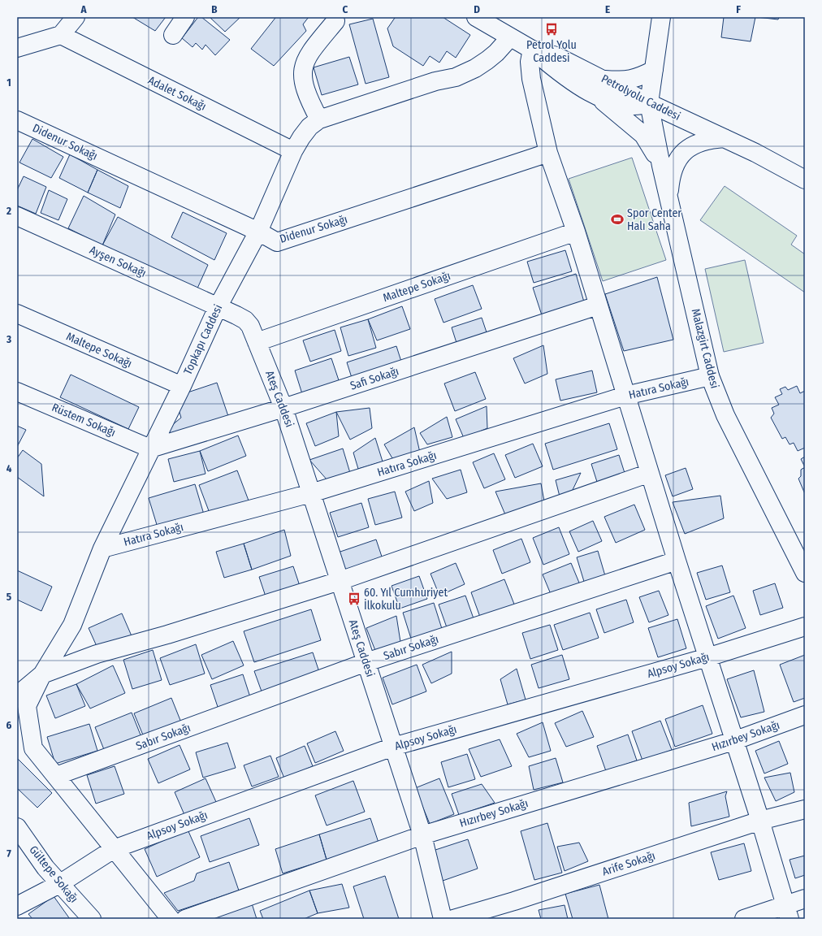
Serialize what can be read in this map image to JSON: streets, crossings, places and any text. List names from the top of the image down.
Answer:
{
  "streets": {
    "street": [
      "Adalet Sokağı",
      "Petrolyolu Caddesi",
      "Didenur Sokağı",
      "Ayşen Sokağı",
      "Maltepe Sokağı",
      "Topkapı Caddesi",
      "Malazgirt Caddesi",
      "Safi Sokağı",
      "Hatıra Sokağı",
      "Ateş Caddesi",
      "Rüstem Sokağı",
      "Sabır Sokağı",
      "Alpsoy Sokağı",
      "Hızırbey Sokağı",
      "Arife Sokağı",
      "Gültepe Sokağı"
    ]
  },
  "crossings": [
    ["Adalet Sokağı", "Topkapı Caddesi"],
    ["Petrolyolu Caddesi", "Malazgirt Caddesi"],
    ["Didenur Sokağı", "Topkapı Caddesi"],
    ["Ayşen Sokağı", "Topkapı Caddesi"],
    ["Ayşen Sokağı", "Ateş Caddesi"],
    ["Maltepe Sokağı", "Topkapı Caddesi"],
    ["Maltepe Sokağı", "Ateş Caddesi"],
    ["Topkapı Caddesi", "Safi Sokağı"],
    ["Topkapı Caddesi", "Hatıra Sokağı"],
    ["Topkapı Caddesi", "Ateş Caddesi"],
    ["Topkapı Caddesi", "Rüstem Sokağı"],
    ["Malazgirt Caddesi", "Hatıra Sokağı"],
    ["Safi Sokağı", "Ateş Caddesi"],
    ["Safi Sokağı", "Rüstem Sokağı"],
    ["Hatıra Sokağı", "Ateş Caddesi"],
    ["Ateş Caddesi", "Sabır Sokağı"],
    ["Ateş Caddesi", "Alpsoy Sokağı"],
    ["Ateş Caddesi", "Hızırbey Sokağı"],
    ["Alpsoy Sokağı", "Gültepe Sokağı"]
  ],
  "places": {
    "bus stop": ["Petrol Yolu Caddesi", "60. Yıl Cumhuriyet İlkokulu"],
    "sports": ["Spor Center Halı Saha"]
  },
  "grid": {
    "columns": [
      "A",
      "B",
      "C",
      "D",
      "E",
      "F"
    ],
    "rows": [
      "1",
      "2",
      "3",
      "4",
      "5",
      "6",
      "7"
    ]
  }
}
